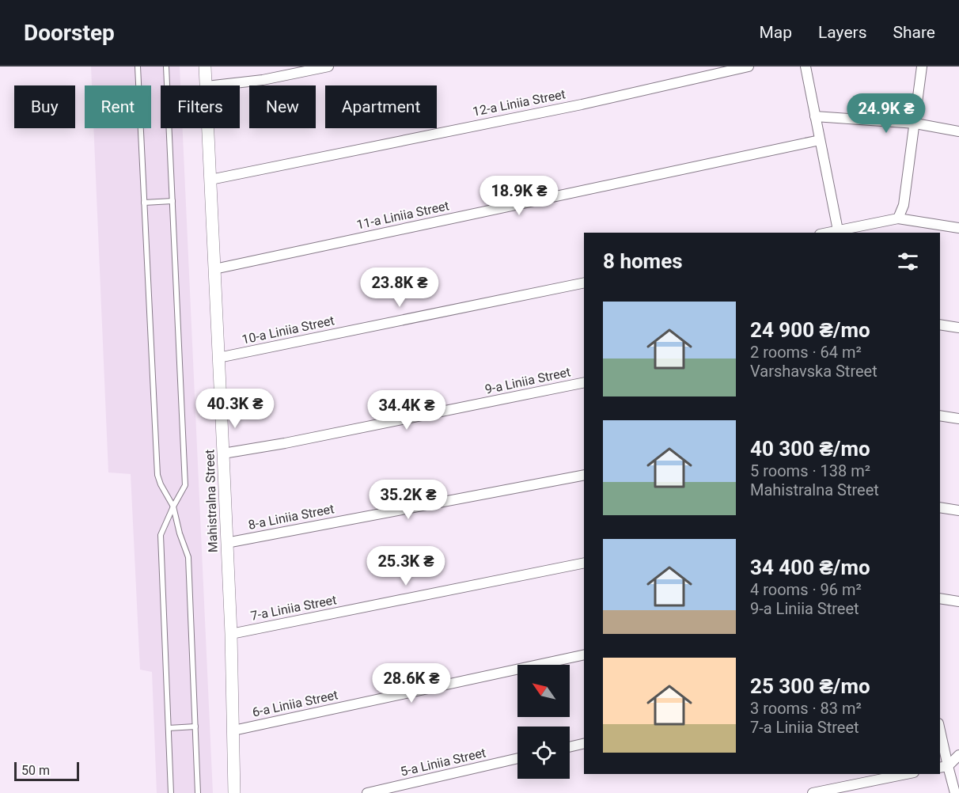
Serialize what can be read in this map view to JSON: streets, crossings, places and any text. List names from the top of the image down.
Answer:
{
  "streets": {
    "street": [
      "12-a Liniia Street",
      "11-a Liniia Street",
      "10-a Liniia Street",
      "9-a Liniia Street",
      "Mahistralna Street",
      "8-a Liniia Street",
      "7-a Liniia Street",
      "6-a Liniia Street",
      "5-a Liniia Street"
    ]
  },
  "crossings": [
    ["12-a Liniia Street", "Mahistralna Street"],
    ["11-a Liniia Street", "Mahistralna Street"],
    ["10-a Liniia Street", "Mahistralna Street"],
    ["9-a Liniia Street", "Mahistralna Street"],
    ["Mahistralna Street", "8-a Liniia Street"],
    ["Mahistralna Street", "7-a Liniia Street"],
    ["Mahistralna Street", "6-a Liniia Street"]
  ],
  "scale_bar": "50 m",
  "north": "top left",
  "page": {
    "header": "Doorstep",
    "nav": ["Map", "Layers", "Share"],
    "chip": [
      "Buy",
      "Rent",
      "Filters",
      "New",
      "Apartment"
    ],
    "price": [
      "24.9K ₴",
      "18.9K ₴",
      "23.8K ₴",
      "40.3K ₴",
      "34.4K ₴",
      "35.2K ₴",
      "25.3K ₴",
      "28.6K ₴"
    ],
    "heading": "8 homes",
    "list": [
      {
        "name": "24 900 ₴/mo",
        "note": "2 rooms · 64 m² · Varshavska Street"
      },
      {
        "name": "40 300 ₴/mo",
        "note": "5 rooms · 138 m² · Mahistralna Street"
      },
      {
        "name": "34 400 ₴/mo",
        "note": "4 rooms · 96 m² · 9-a Liniia Street"
      },
      {
        "name": "25 300 ₴/mo",
        "note": "3 rooms · 83 m² · 7-a Liniia Street"
      }
    ],
    "scale": "50 m"
  }
}
